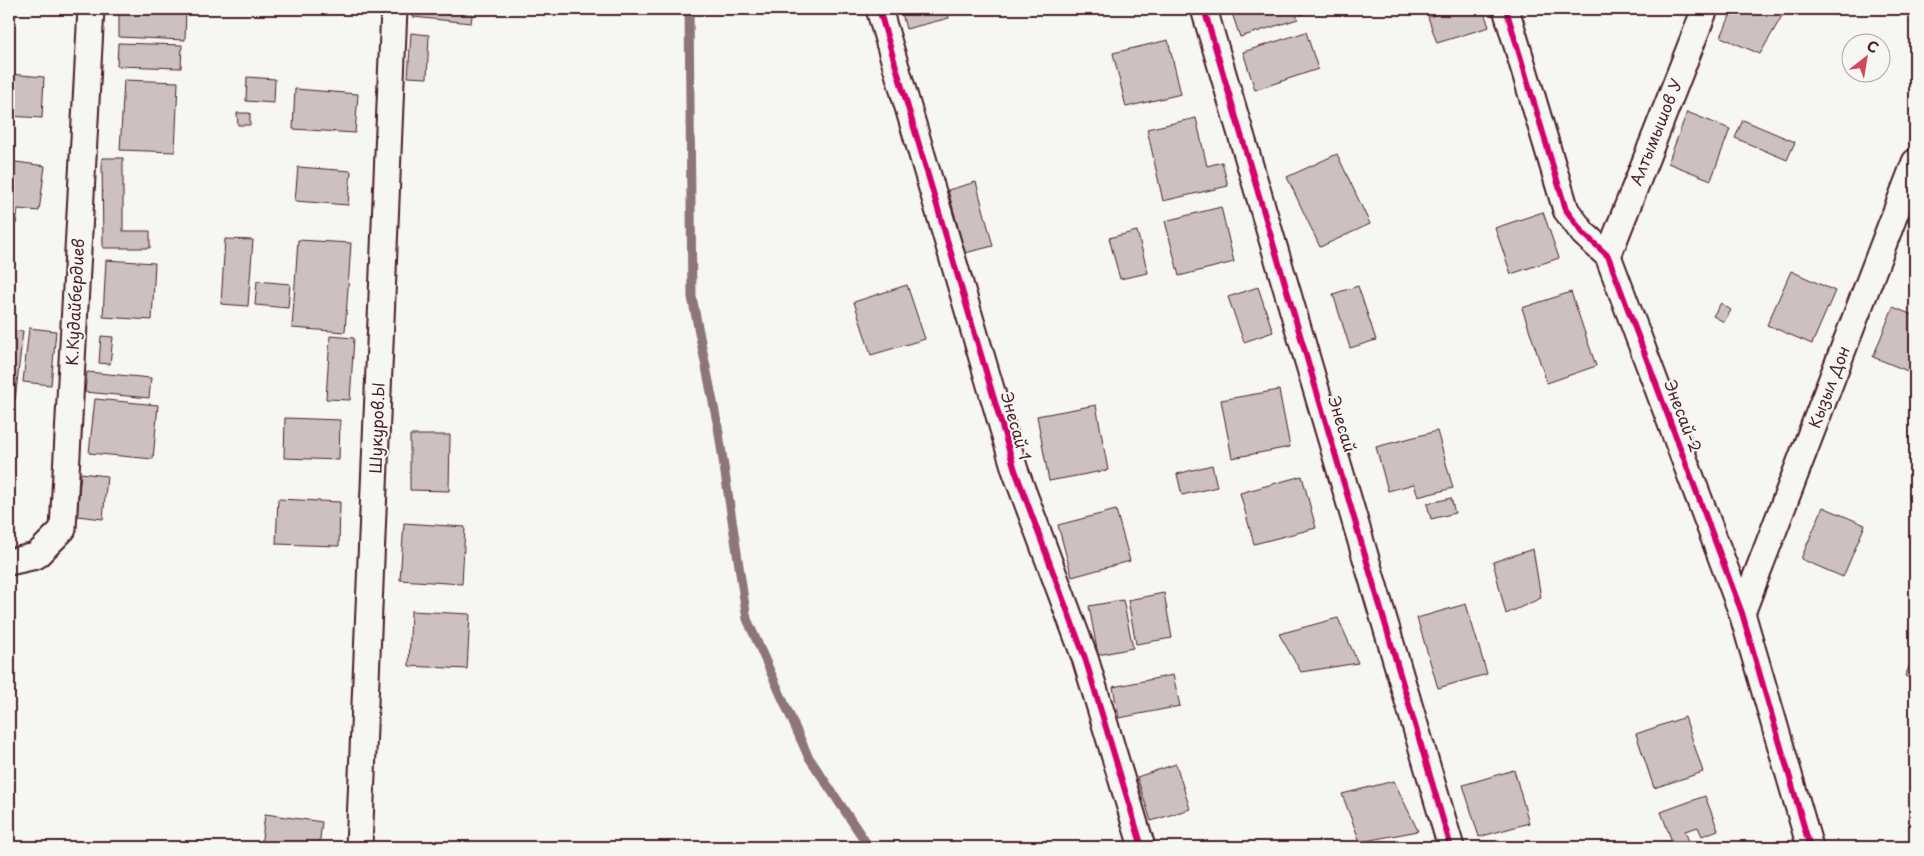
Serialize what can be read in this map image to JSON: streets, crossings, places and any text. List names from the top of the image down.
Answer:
{
  "streets": {
    "street": [
      "Алтымышов У",
      "К.Кудайбердиев",
      "Кызыл Дон",
      "Энесай-2",
      "Энесай",
      "Энесай 1",
      "Шукуров.Ы"
    ]
  },
  "crossings": [
    ["Алтымышов У", "Энесай-2"],
    ["Кызыл Дон", "Энесай-2"]
  ],
  "north": "top right"
}
